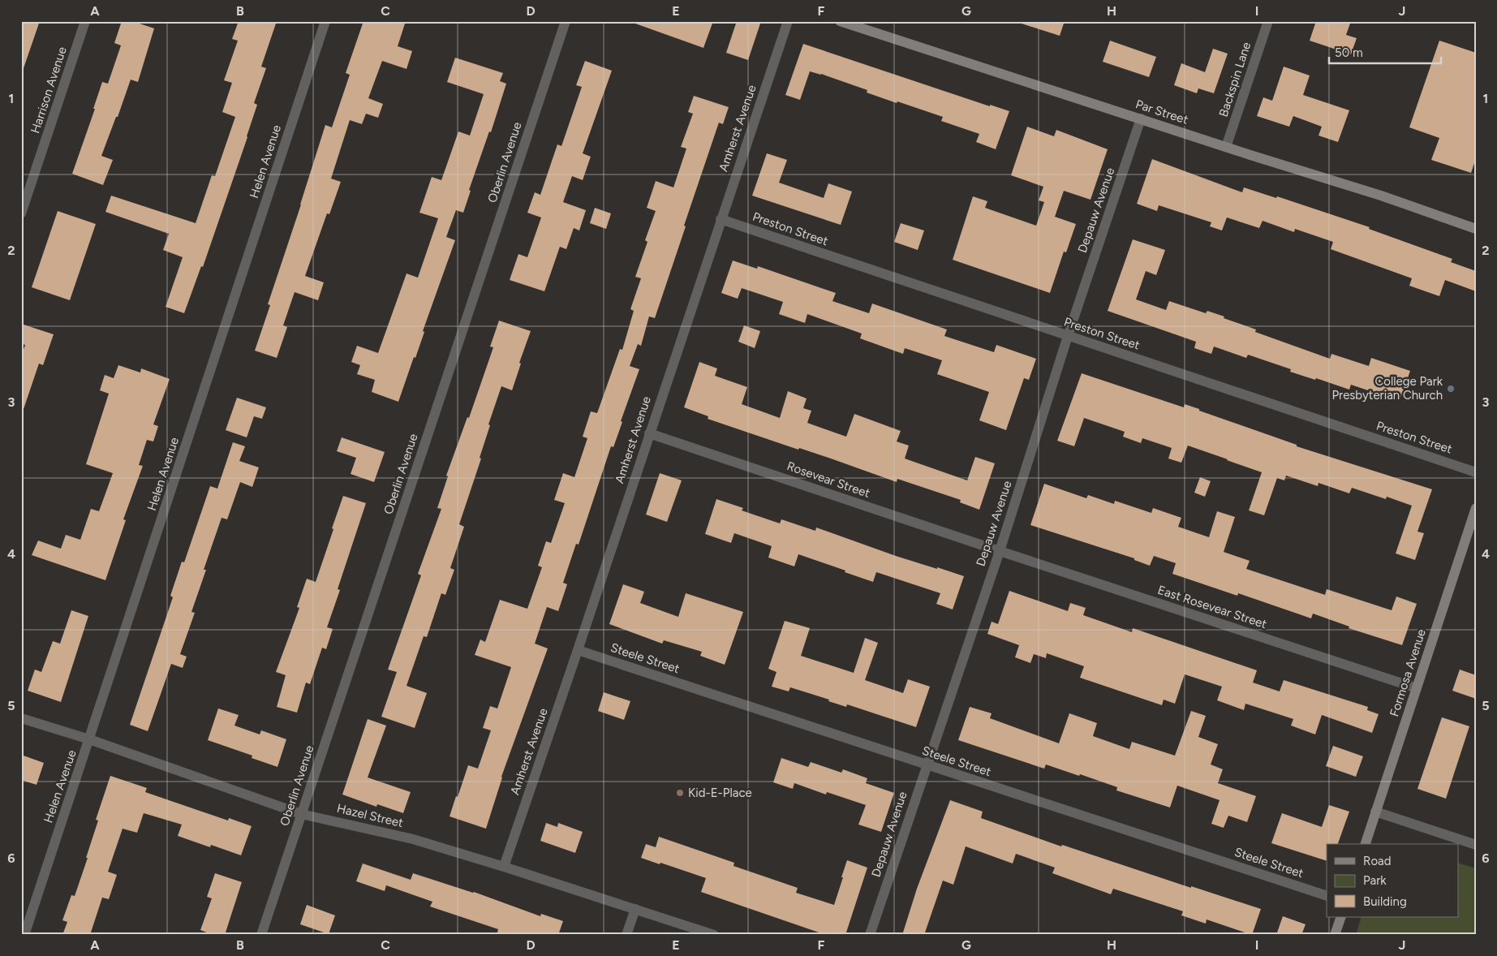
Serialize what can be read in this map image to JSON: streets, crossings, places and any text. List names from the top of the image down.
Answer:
{
  "streets": {
    "street": [
      "Backspin Lane",
      "Harrison Avenue",
      "Par Street",
      "Amherst Avenue",
      "Helen Avenue",
      "Oberlin Avenue",
      "Depauw Avenue",
      "Preston Street",
      "Rosevear Street",
      "East Rosevear Street",
      "Steele Street",
      "Formosa Avenue",
      "Hazel Street"
    ]
  },
  "crossings": [
    ["Backspin Lane", "Par Street"],
    ["Par Street", "Depauw Avenue"],
    ["Amherst Avenue", "Preston Street"],
    ["Amherst Avenue", "Rosevear Street"],
    ["Amherst Avenue", "Steele Street"],
    ["Amherst Avenue", "Hazel Street"],
    ["Helen Avenue", "Hazel Street"],
    ["Oberlin Avenue", "Hazel Street"],
    ["Depauw Avenue", "Preston Street"],
    ["Depauw Avenue", "Rosevear Street"],
    ["Depauw Avenue", "East Rosevear Street"],
    ["Depauw Avenue", "Steele Street"],
    ["Rosevear Street", "East Rosevear Street"],
    ["East Rosevear Street", "Formosa Avenue"]
  ],
  "places": ["College Park Presbyterian Church", "Kid-E-Place"],
  "legend": ["Road", "Park", "Building"],
  "scale_bar": "50 m",
  "grid": {
    "columns": [
      "A",
      "B",
      "C",
      "D",
      "E",
      "F",
      "G",
      "H",
      "I",
      "J"
    ],
    "rows": [
      "1",
      "2",
      "3",
      "4",
      "5",
      "6"
    ]
  }
}
